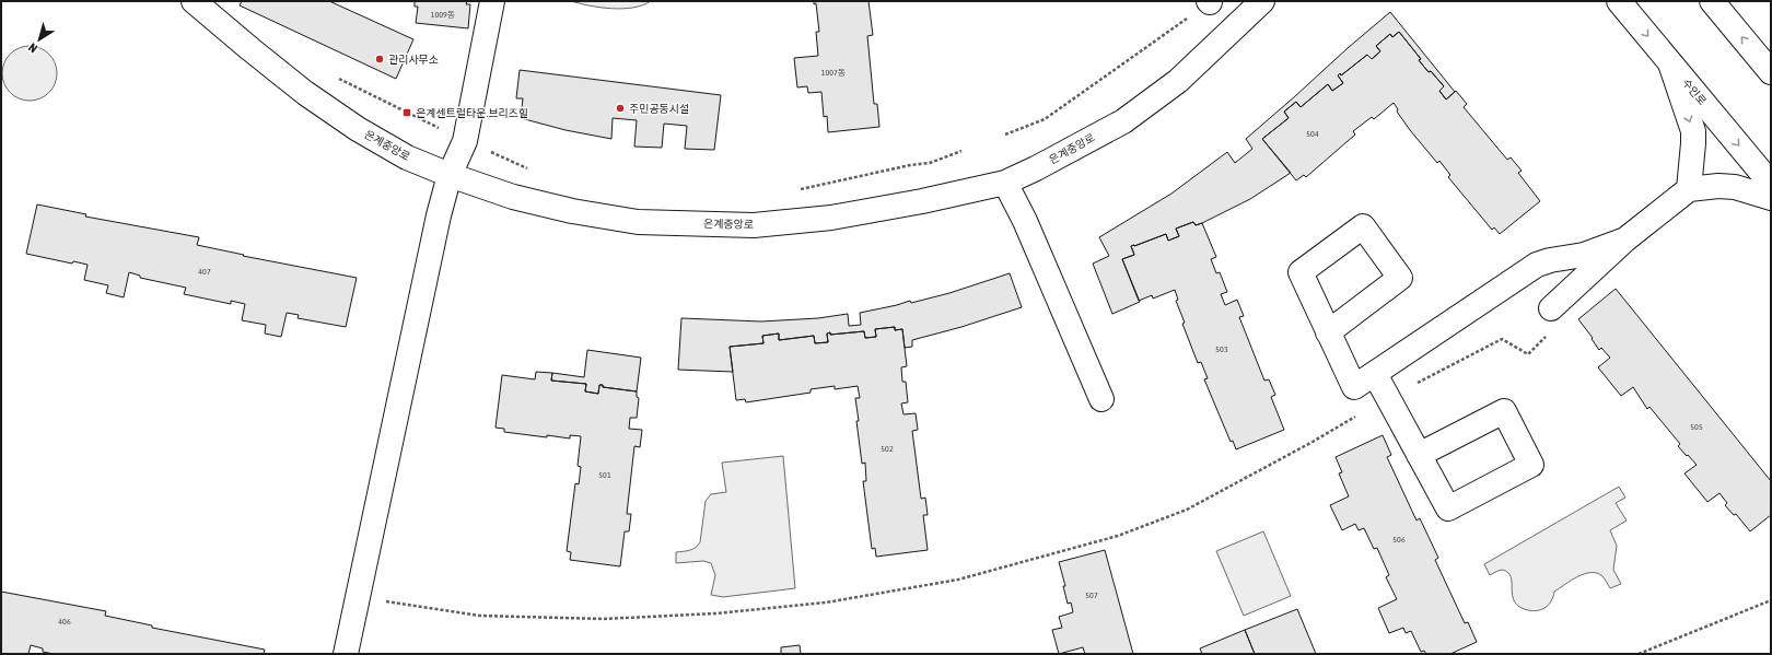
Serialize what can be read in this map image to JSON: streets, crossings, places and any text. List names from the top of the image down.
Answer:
{
  "streets": {
    "street": ["수인로", "은계중앙로"]
  },
  "places": {
    "other": ["관리사무소", "주민공동시설"],
    "transit": ["은계센트럴타운.브리즈힐"]
  },
  "house_numbers": [
    "1009동",
    "1007동",
    "504",
    "407",
    "503",
    "505",
    "502",
    "501",
    "506",
    "507",
    "406"
  ],
  "north": "bottom left"
}
